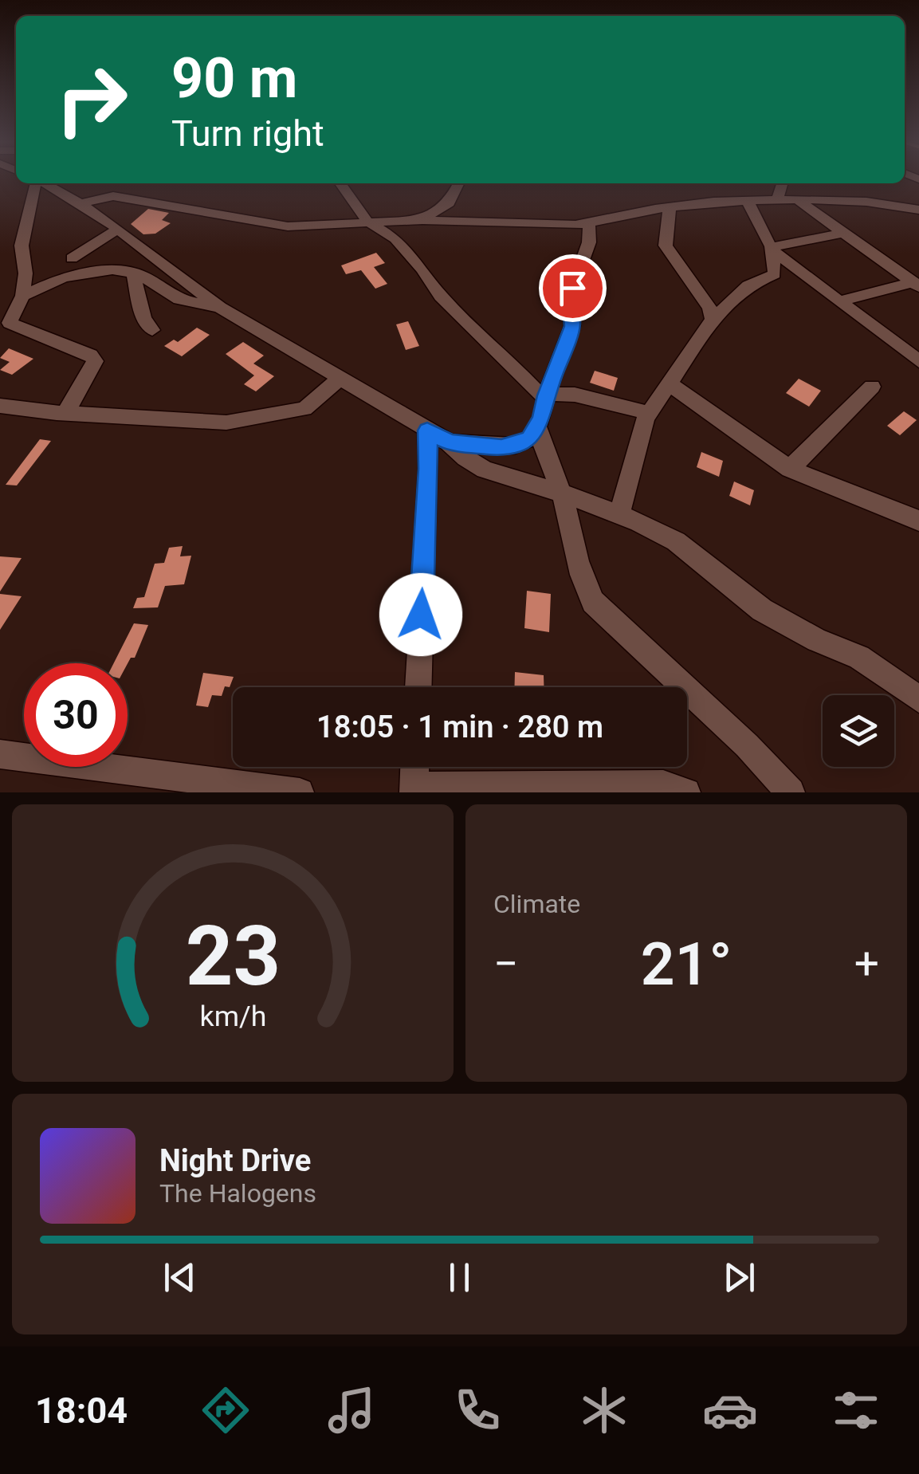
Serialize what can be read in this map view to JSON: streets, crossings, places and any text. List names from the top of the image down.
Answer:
{
  "page": {
    "turn": ["90 m", "Turn right"],
    "limit": "30",
    "trip": "18:05 · 1 min · 280 m",
    "tile": "Climate",
    "heat": ["−", "21°", "+"],
    "song": ["Night Drive", "The Halogens"],
    "tabs": "18:04",
    "gauge": ["23", "km/h"]
  }
}
